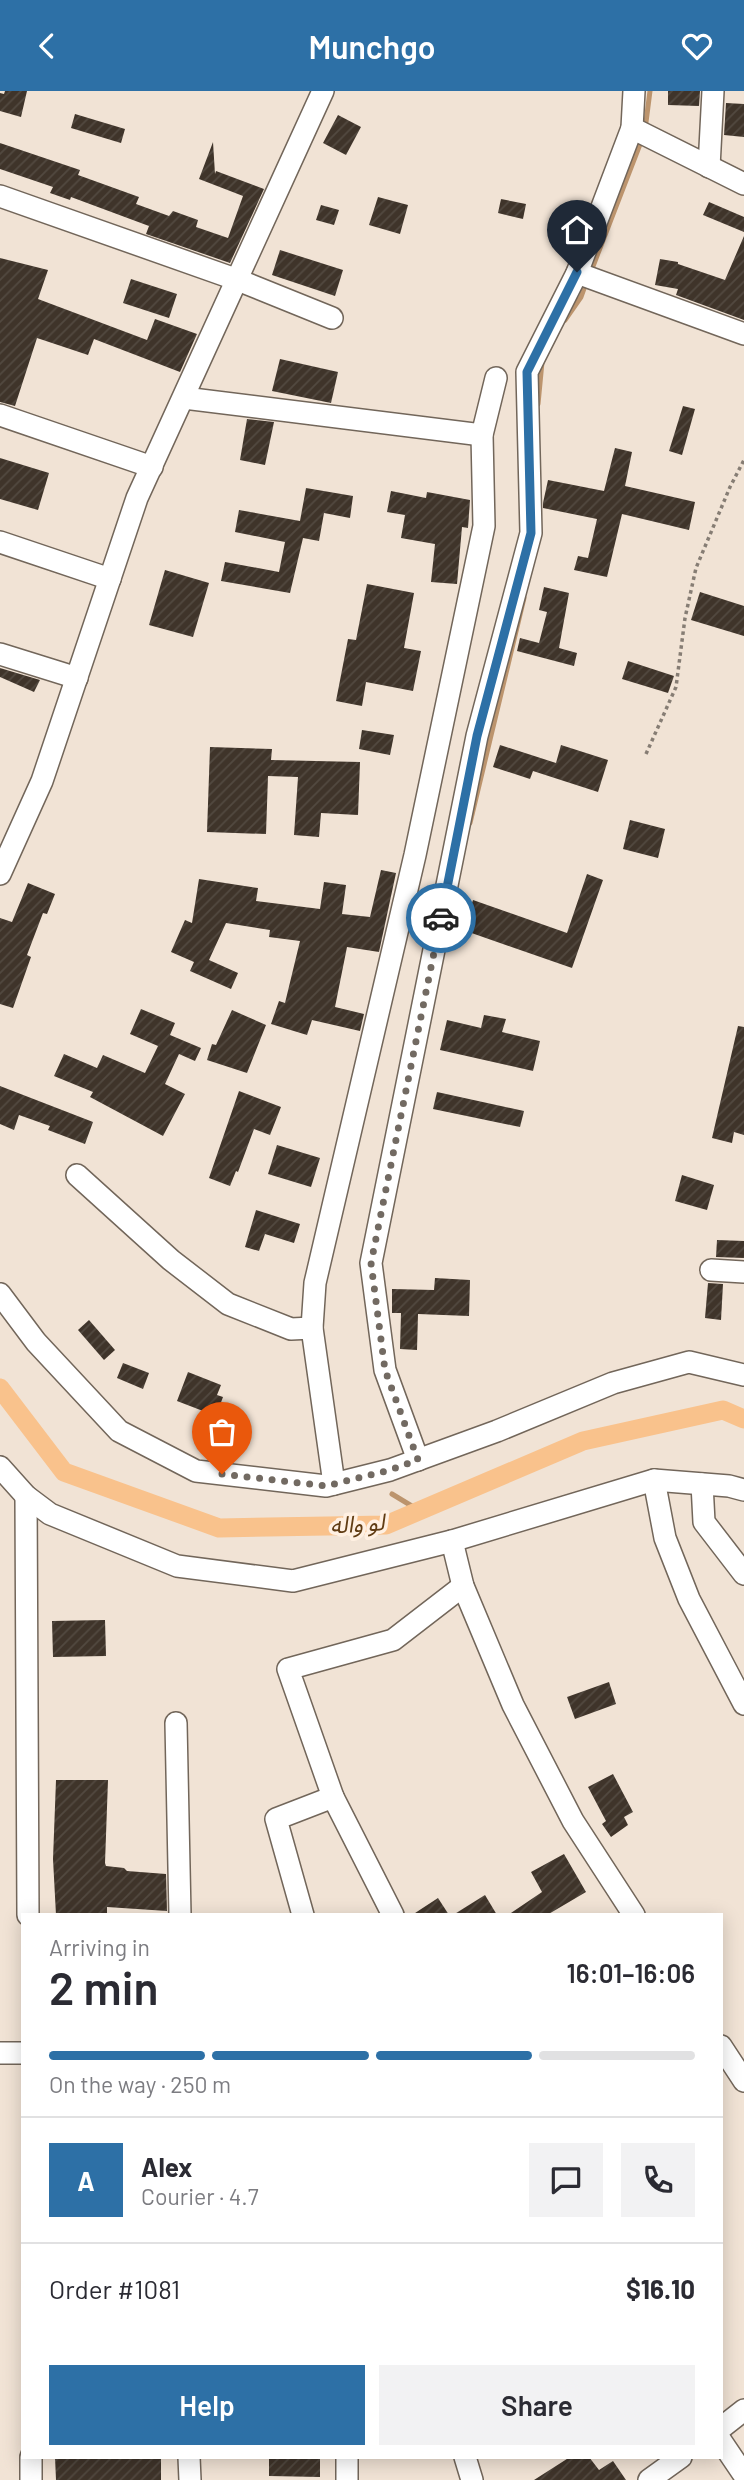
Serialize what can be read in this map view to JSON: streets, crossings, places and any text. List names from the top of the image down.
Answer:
{
  "water": ["لو واله"],
  "page": {
    "header": "Munchgo",
    "heading": ["2 min", "Arriving in", "16:01–16:06"],
    "panel": [
      "Alex",
      "Courier · 4.7",
      "Order #1081",
      "$16.10"
    ],
    "bar": "On the way · 250 m",
    "round": "A",
    "buttons": ["Help", "Share"]
  }
}
